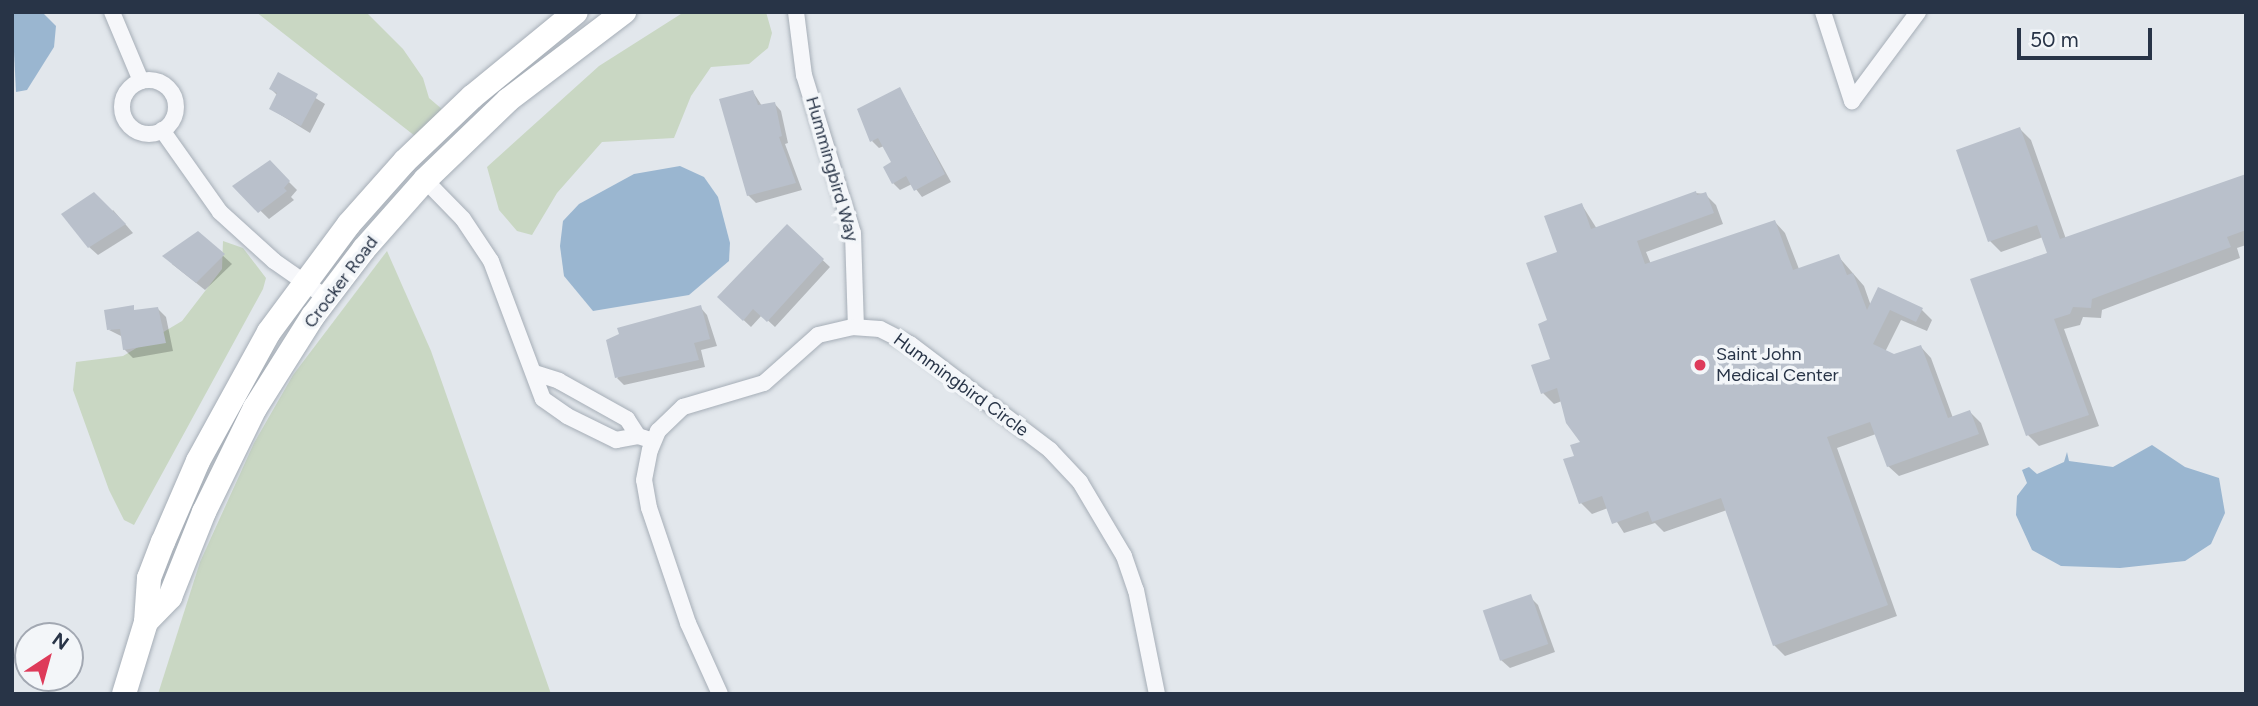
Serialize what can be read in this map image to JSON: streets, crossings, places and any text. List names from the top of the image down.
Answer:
{
  "streets": {
    "main road": ["Crocker Road"],
    "street": ["Hummingbird Way", "Hummingbird Circle"]
  },
  "crossings": [
    ["Hummingbird Way", "Hummingbird Circle"]
  ],
  "places": ["Saint John Medical Center"],
  "scale_bar": "50 m",
  "north": "top right"
}
